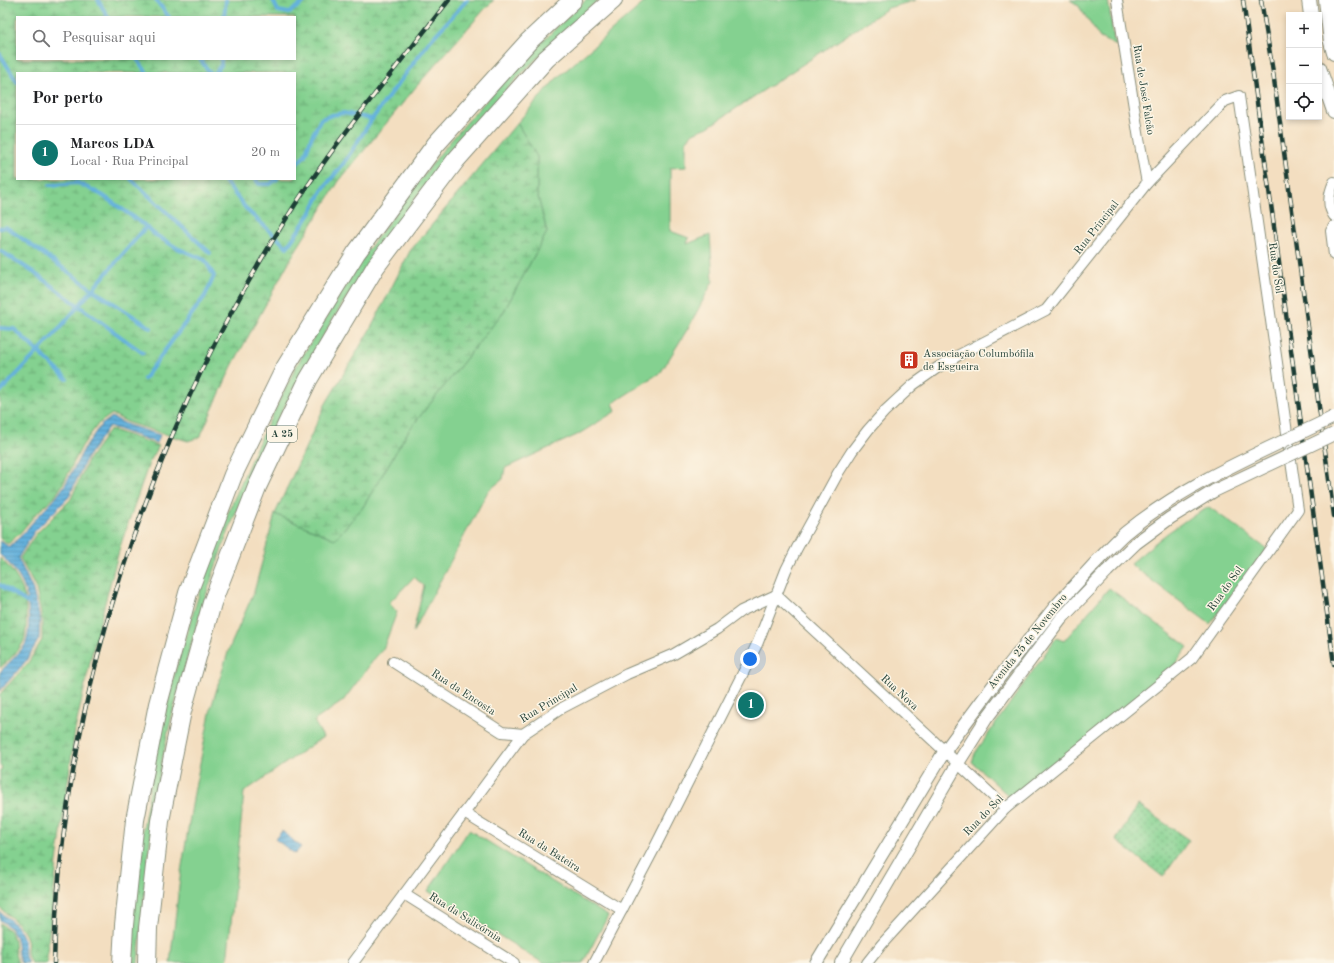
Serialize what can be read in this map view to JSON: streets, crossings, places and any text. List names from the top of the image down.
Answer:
{
  "streets": {
    "highway": ["A 25"],
    "street": [
      "Rua de José Falcão",
      "Rua Principal",
      "Rua do Sol",
      "Avenida 25 de Novembro",
      "Rua da Encosta",
      "Rua Nova",
      "Rua da Bateira",
      "Rua da Salicórnia"
    ]
  },
  "crossings": [
    ["Rua de José Falcão", "Rua Principal"],
    ["Rua Principal", "Rua do Sol"],
    ["Rua Principal", "Rua da Encosta"],
    ["Rua Principal", "Rua Nova"],
    ["Rua Principal", "Rua da Bateira"],
    ["Rua Principal", "Rua da Salicórnia"],
    ["Rua do Sol", "Rua Nova"],
    ["Avenida 25 de Novembro", "Rua Nova"]
  ],
  "places": {
    "building": ["Associação Columbófila de Esgueira"]
  },
  "page": {
    "map_buttons": ["+", "−"],
    "search": "Pesquisar aqui",
    "heading": "Por perto",
    "list": [
      {
        "mark": "1",
        "name": "Marcos LDA",
        "note": "Local · Rua Principal",
        "value": "20 m"
      }
    ],
    "pins": "1"
  }
}
